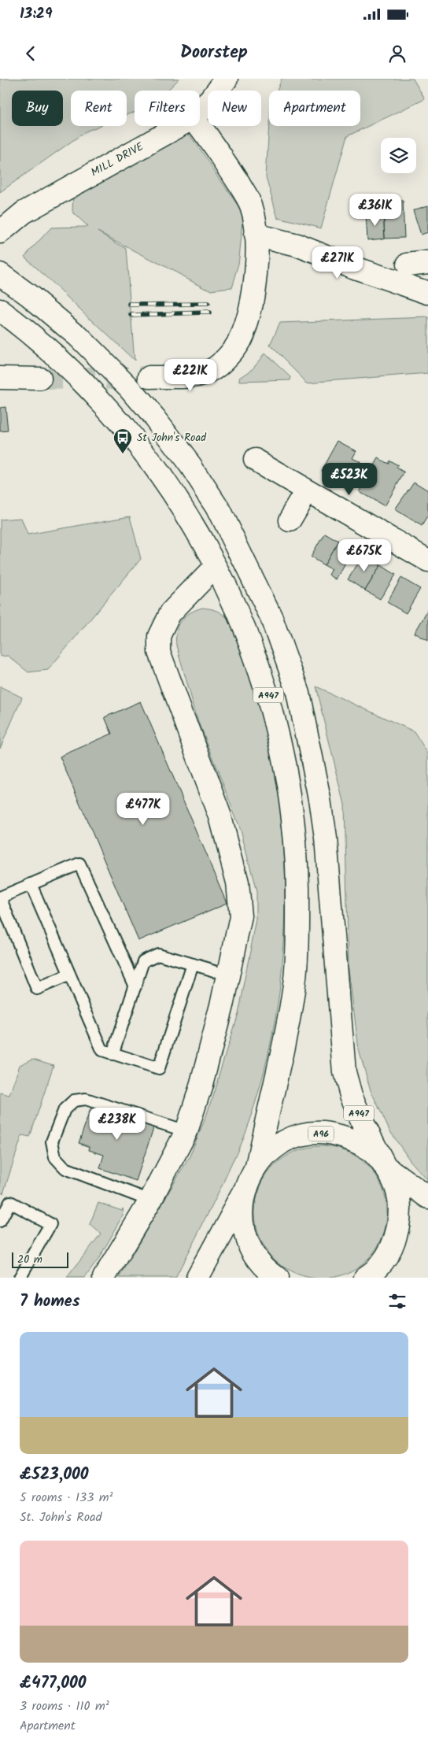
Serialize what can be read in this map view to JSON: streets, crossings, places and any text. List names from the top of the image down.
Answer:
{
  "streets": {
    "main road": ["MILL DRIVE", "A947", "A96"]
  },
  "crossings": [
    ["A947", "A96"]
  ],
  "places": {
    "bus stop": ["St John's Road"]
  },
  "scale_bar": "20 m",
  "page": {
    "status": "13:29",
    "header": "Doorstep",
    "chip": [
      "Buy",
      "Rent",
      "Filters",
      "New",
      "Apartment"
    ],
    "price": [
      "£361K",
      "£271K",
      "£221K",
      "£523K",
      "£675K",
      "£477K",
      "£238K"
    ],
    "scale": "20 m",
    "heading": "7 homes",
    "list": [
      {
        "name": "£523,000",
        "note": "5 rooms · 133 m² · St. John's Road"
      },
      {
        "name": "£477,000",
        "note": "3 rooms · 110 m² · Apartment"
      }
    ]
  }
}
